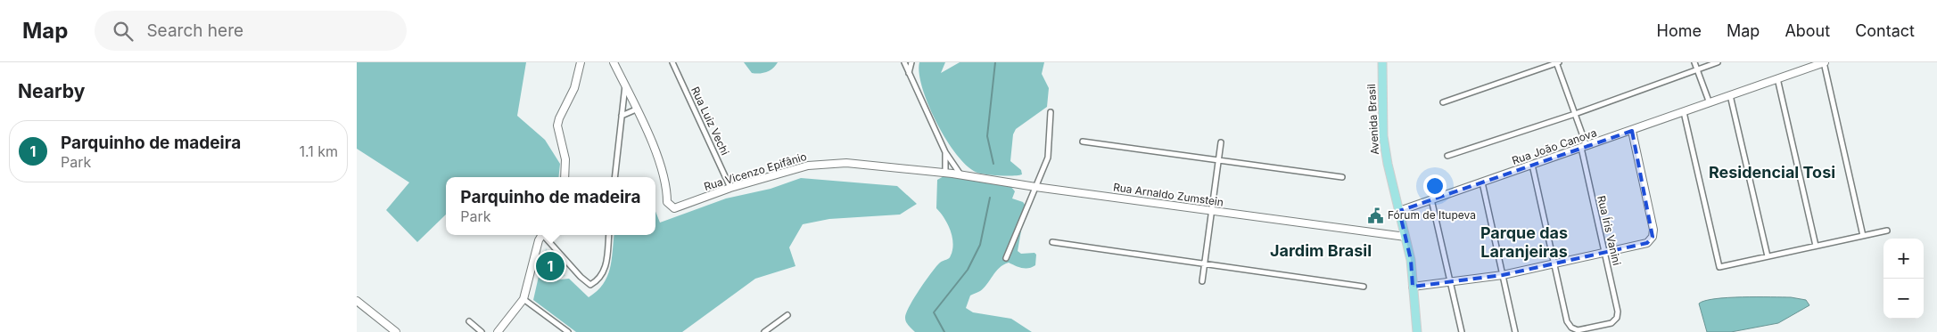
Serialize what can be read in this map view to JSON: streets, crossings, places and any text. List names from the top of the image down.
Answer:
{
  "streets": {
    "main road": ["Avenida Brasil"],
    "street": [
      "Rua Luiz Vechi",
      "Rua João Canova",
      "Rua Vicenzo Epifânio",
      "Rua Arnaldo Zumstein",
      "Rua Íris Vanini"
    ]
  },
  "crossings": [
    ["Avenida Brasil", "Rua João Canova"],
    ["Avenida Brasil", "Rua Arnaldo Zumstein"],
    ["Rua Luiz Vechi", "Rua Vicenzo Epifânio"],
    ["Rua João Canova", "Rua Íris Vanini"],
    ["Rua Vicenzo Epifânio", "Rua Arnaldo Zumstein"]
  ],
  "districts": ["Residencial Tosi", "Parque das Laranjeiras", "Jardim Brasil"],
  "places": {
    "public building": ["Fórum de Itupeva"]
  },
  "page": {
    "header": "Map",
    "search": "Search here",
    "nav": [
      "Home",
      "Map",
      "About",
      "Contact"
    ],
    "heading": "Nearby",
    "list": [
      {
        "mark": "1",
        "name": "Parquinho de madeira",
        "note": "Park",
        "value": "1.1 km"
      }
    ],
    "popup": ["Parquinho de madeira", "Park"],
    "map_buttons": ["+", "−"],
    "pins": "1"
  }
}
